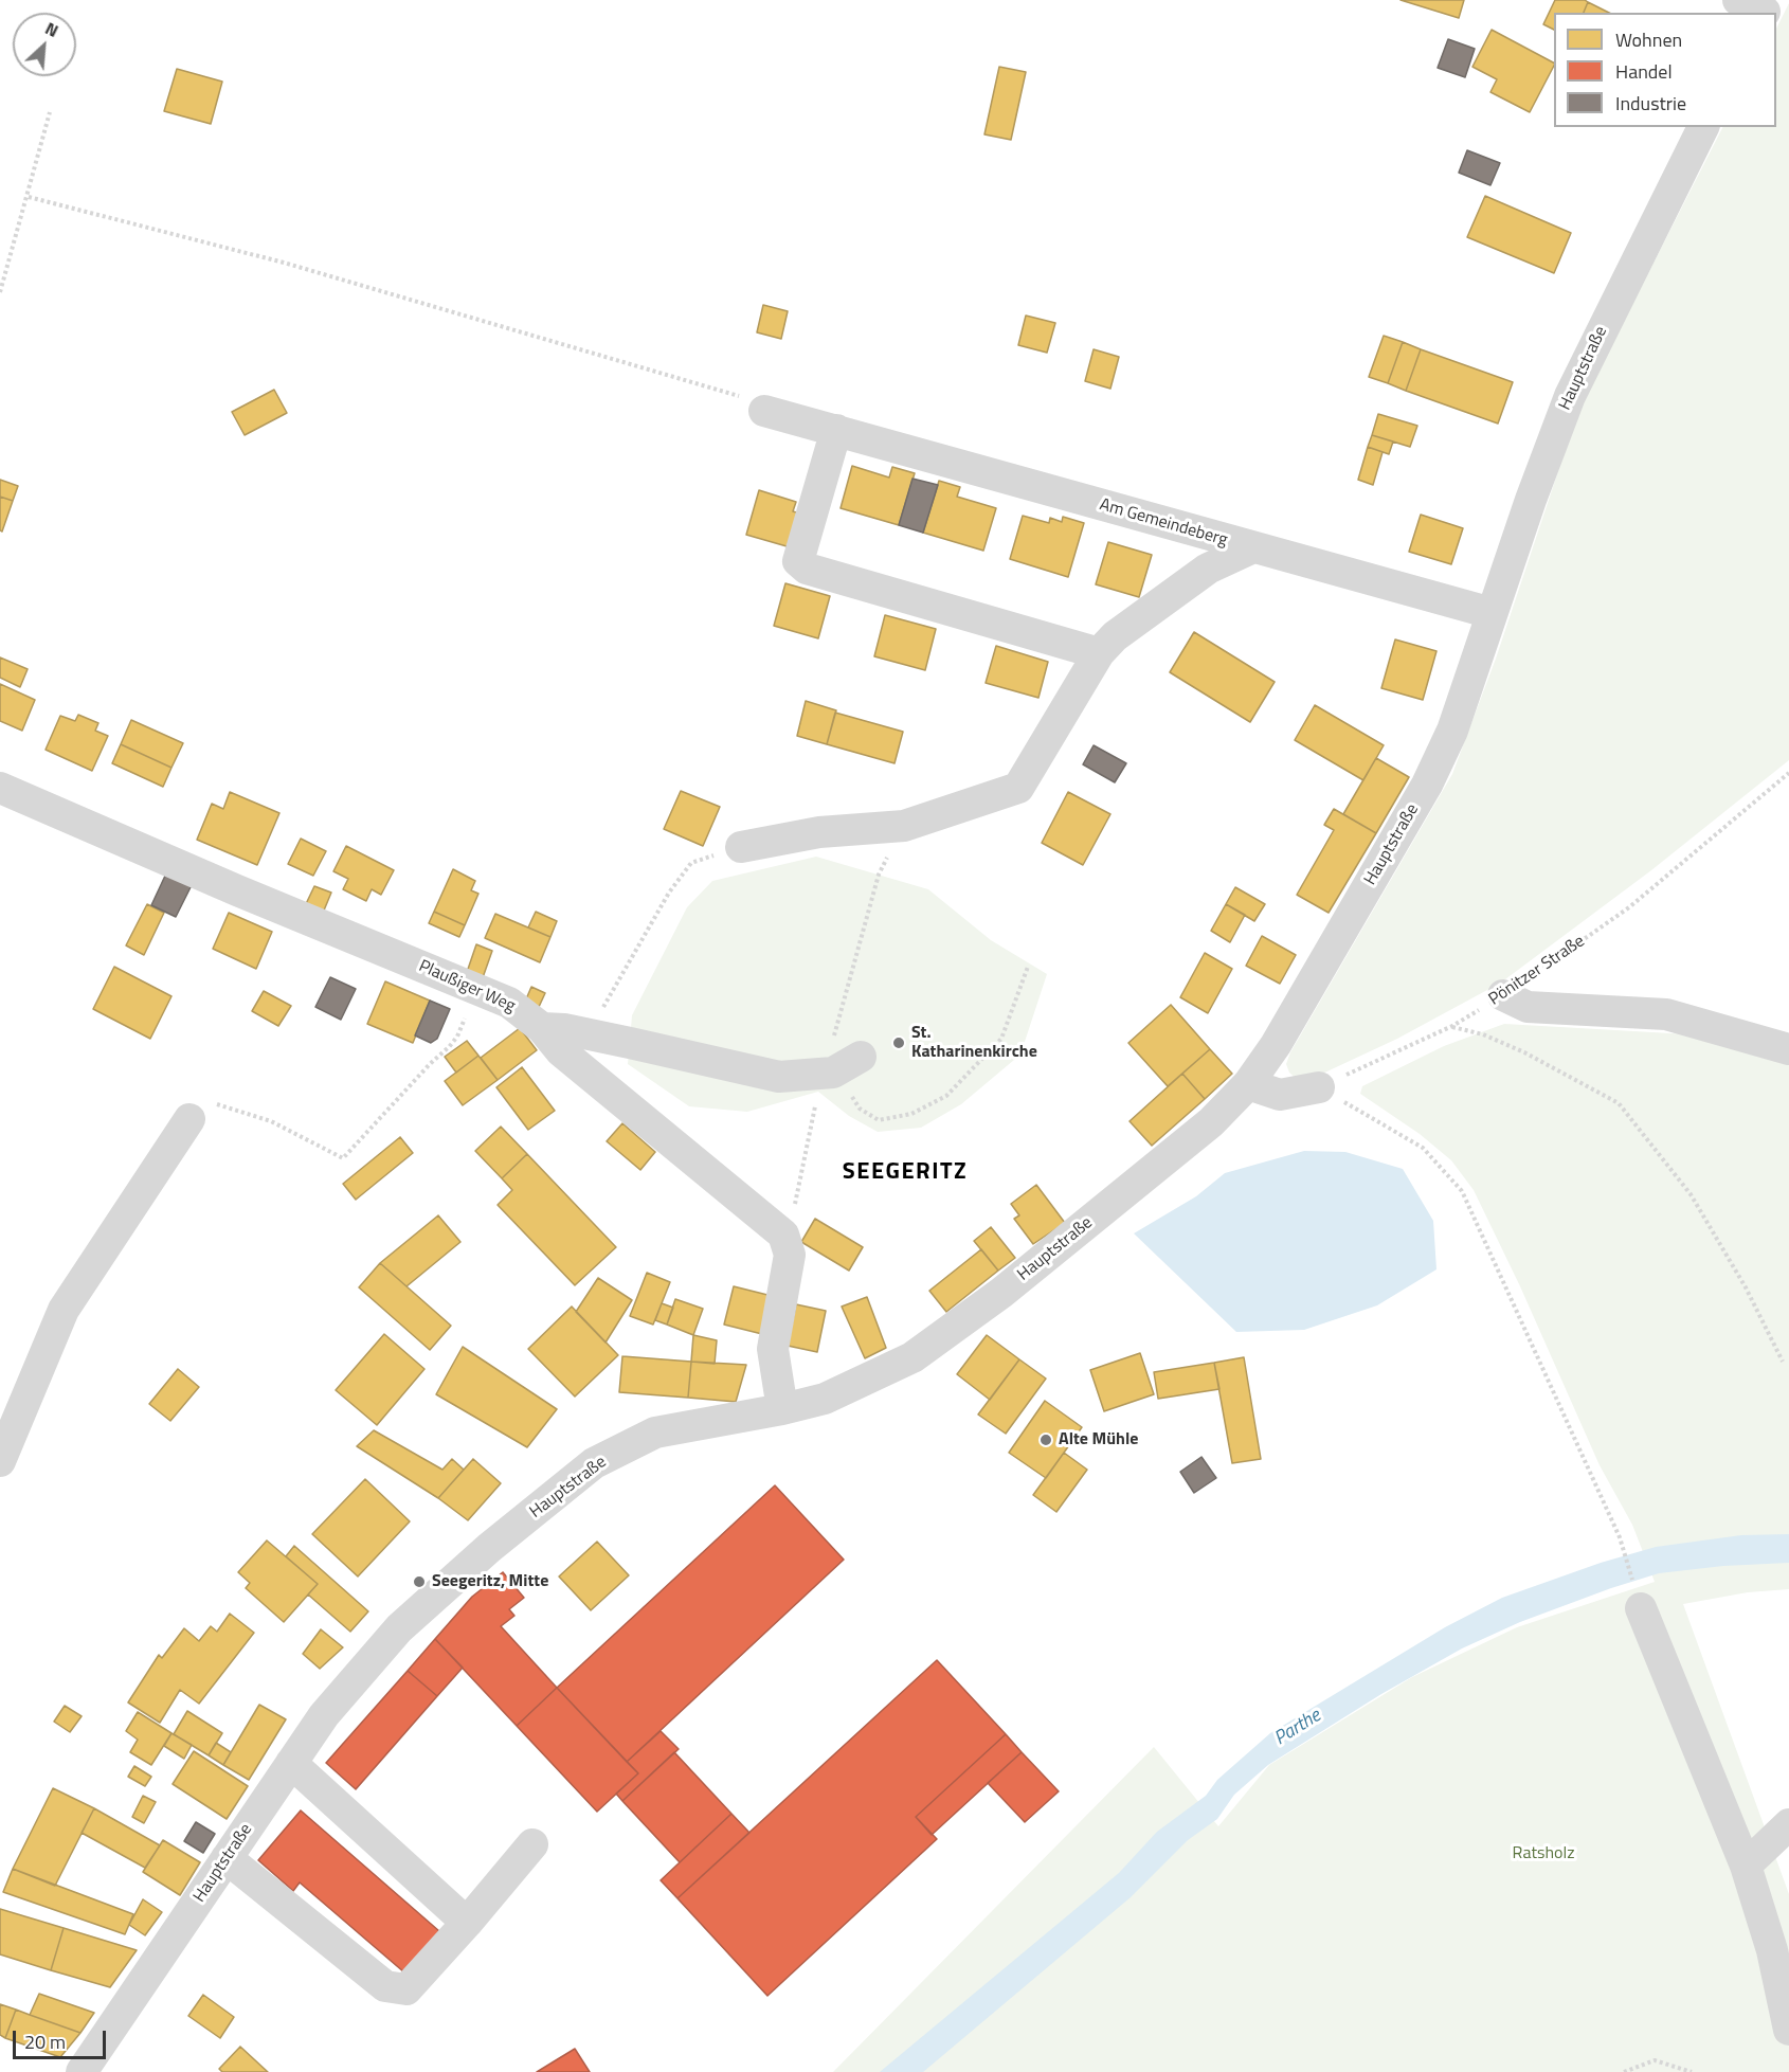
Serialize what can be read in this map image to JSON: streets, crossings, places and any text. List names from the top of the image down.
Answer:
{
  "streets": {
    "street": ["Hauptstraße", "Am Gemeindeberg", "Plaußiger Weg"],
    "path": ["Pönitzer Straße"]
  },
  "crossings": [
    ["Hauptstraße", "Am Gemeindeberg"],
    ["Hauptstraße", "Plaußiger Weg"]
  ],
  "districts": ["SEEGERITZ"],
  "water": ["Parthe"],
  "parks": ["Ratsholz"],
  "places": ["St. Katharinenkirche", "Alte Mühle", "Seegeritz, Mitte"],
  "legend": ["Wohnen", "Handel", "Industrie"],
  "scale_bar": "20 m",
  "north": "top right"
}
